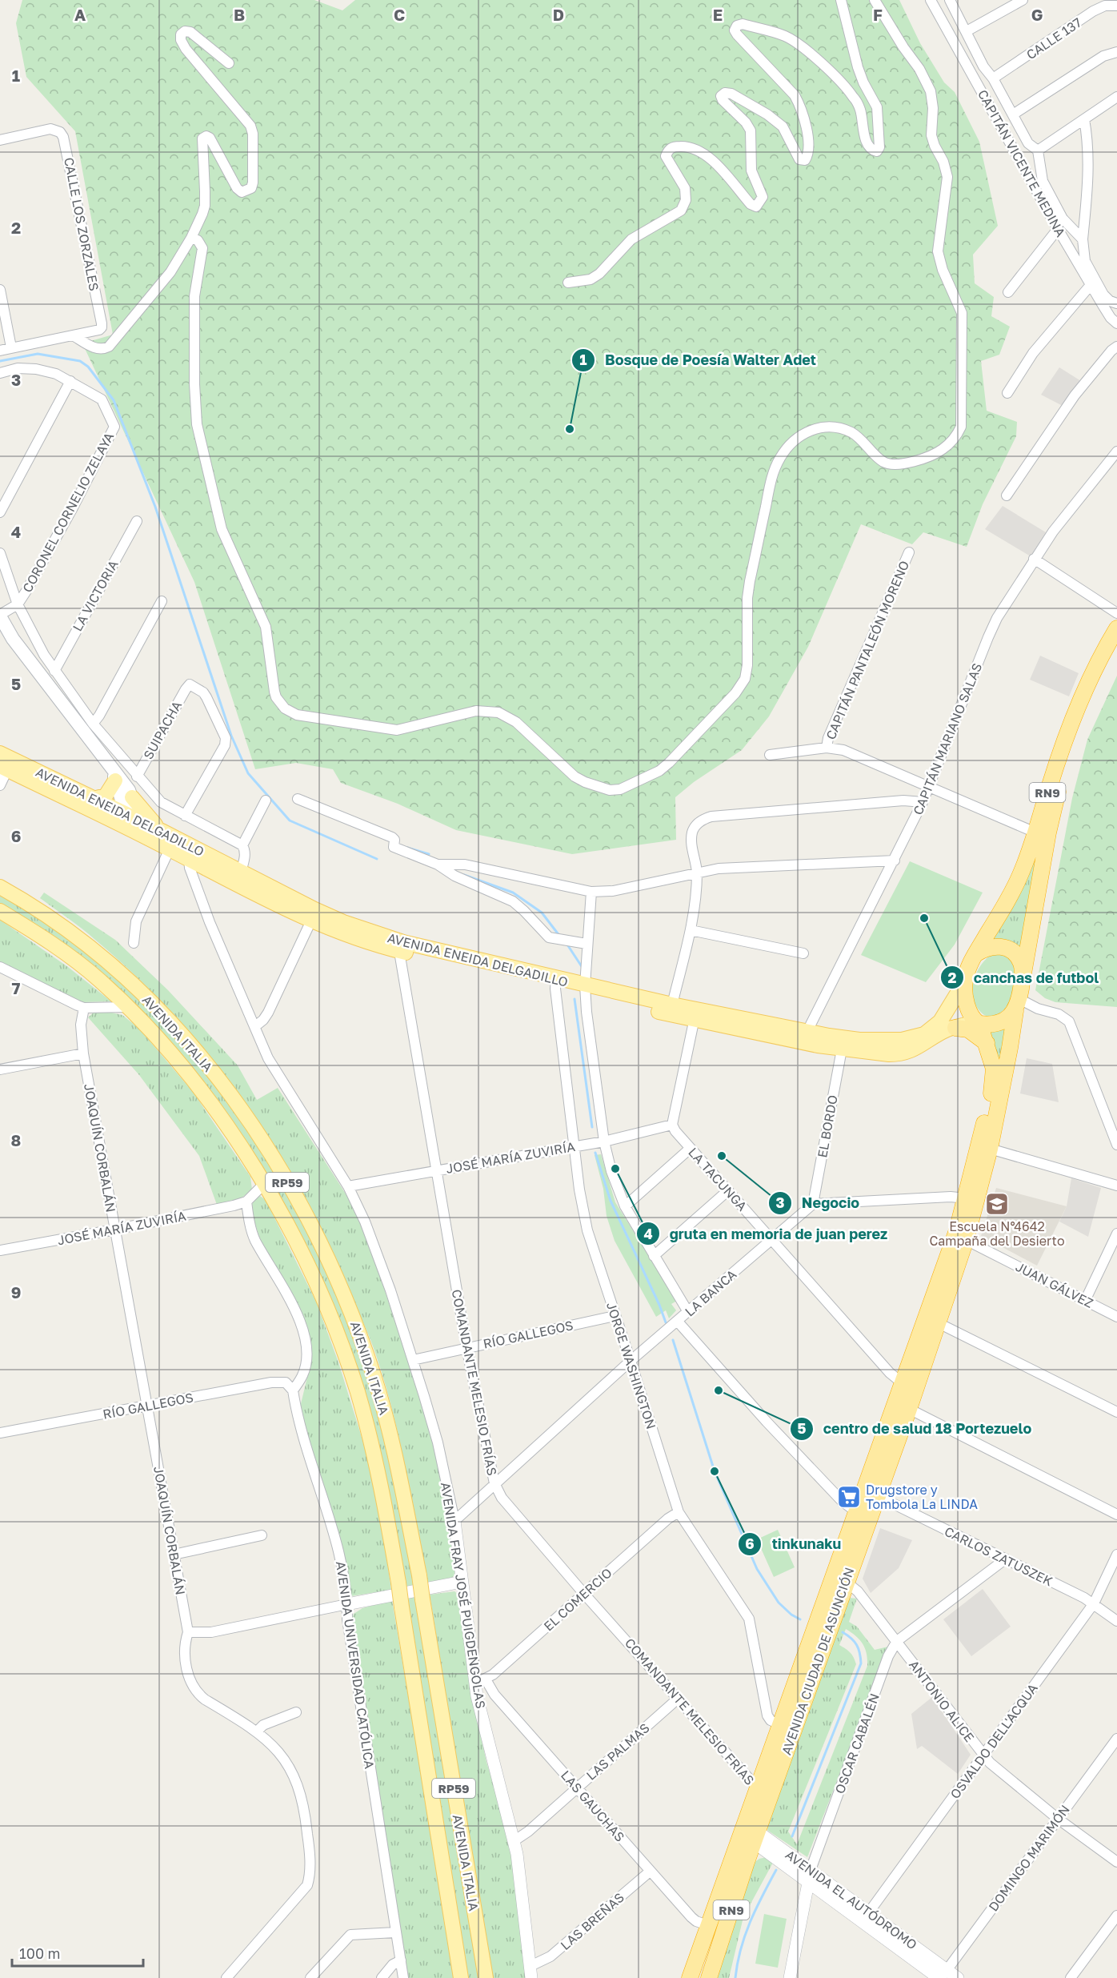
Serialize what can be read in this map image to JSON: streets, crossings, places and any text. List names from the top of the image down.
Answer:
{
  "streets": {
    "highway": ["RN9", "AVENIDA CIUDAD DE ASUNCIÓN"],
    "main road": ["AVENIDA ENEIDA DELGADILLO", "AVENIDA ITALIA", "RP59"],
    "street": [
      "CALLE 137",
      "CAPITÁN VICENTE MEDINA",
      "CALLE LOS ZORZALES",
      "CORONEL CORNELIO ZELAYA",
      "LA VICTORIA",
      "CAPITÁN PANTALEÓN MORENO",
      "SUIPACHA",
      "CAPITÁN MARIANO SALAS",
      "EL BORDO",
      "JOAQUÍN CORBALÁN",
      "JOSÉ MARÍA ZUVIRÍA",
      "LA TACUNGA",
      "JUAN GÁLVEZ",
      "LA BANCA",
      "RÍO GALLEGOS",
      "JORGE WASHINGTON",
      "COMANDANTE MELESIO FRÍAS",
      "CARLOS ZATUSZEK",
      "AVENIDA FRAY JOSÉ PUIGDENGOLAS",
      "EL COMERCIO",
      "AVENIDA UNIVERSIDAD CATÓLICA",
      "ANTONIO ALICE",
      "OSVALDO DELL'ACQUA",
      "OSCAR CABALÉN",
      "LAS PALMAS",
      "LAS GAUCHAS",
      "DOMINGO MARIMÓN",
      "AVENIDA EL AUTÓDROMO",
      "LAS BREÑAS"
    ]
  },
  "crossings": [
    ["CALLE 137", "CAPITÁN VICENTE MEDINA"],
    ["CAPITÁN MARIANO SALAS", "AVENIDA ENEIDA DELGADILLO"],
    ["RN9", "AVENIDA ENEIDA DELGADILLO"],
    ["RN9", "AVENIDA CIUDAD DE ASUNCIÓN"],
    ["AVENIDA ENEIDA DELGADILLO", "EL BORDO"],
    ["AVENIDA ENEIDA DELGADILLO", "JORGE WASHINGTON"],
    ["AVENIDA ENEIDA DELGADILLO", "COMANDANTE MELESIO FRÍAS"],
    ["AVENIDA ENEIDA DELGADILLO", "AVENIDA FRAY JOSÉ PUIGDENGOLAS"],
    ["AVENIDA ENEIDA DELGADILLO", "AVENIDA CIUDAD DE ASUNCIÓN"],
    ["EL BORDO", "LA BANCA"],
    ["JOAQUÍN CORBALÁN", "JOSÉ MARÍA ZUVIRÍA"],
    ["JOAQUÍN CORBALÁN", "RÍO GALLEGOS"],
    ["JOSÉ MARÍA ZUVIRÍA", "LA TACUNGA"],
    ["JOSÉ MARÍA ZUVIRÍA", "JORGE WASHINGTON"],
    ["JOSÉ MARÍA ZUVIRÍA", "COMANDANTE MELESIO FRÍAS"],
    ["JOSÉ MARÍA ZUVIRÍA", "AVENIDA FRAY JOSÉ PUIGDENGOLAS"],
    ["LA TACUNGA", "LA BANCA"],
    ["LA TACUNGA", "AVENIDA CIUDAD DE ASUNCIÓN"],
    ["JUAN GÁLVEZ", "AVENIDA CIUDAD DE ASUNCIÓN"],
    ["LA BANCA", "JORGE WASHINGTON"],
    ["LA BANCA", "COMANDANTE MELESIO FRÍAS"],
    ["LA BANCA", "AVENIDA FRAY JOSÉ PUIGDENGOLAS"],
    ["RÍO GALLEGOS", "JORGE WASHINGTON"],
    ["RÍO GALLEGOS", "COMANDANTE MELESIO FRÍAS"],
    ["RÍO GALLEGOS", "AVENIDA FRAY JOSÉ PUIGDENGOLAS"],
    ["RÍO GALLEGOS", "AVENIDA UNIVERSIDAD CATÓLICA"],
    ["JORGE WASHINGTON", "EL COMERCIO"],
    ["JORGE WASHINGTON", "AVENIDA CIUDAD DE ASUNCIÓN"],
    ["COMANDANTE MELESIO FRÍAS", "EL COMERCIO"],
    ["COMANDANTE MELESIO FRÍAS", "AVENIDA CIUDAD DE ASUNCIÓN"],
    ["COMANDANTE MELESIO FRÍAS", "LAS PALMAS"],
    ["CARLOS ZATUSZEK", "AVENIDA CIUDAD DE ASUNCIÓN"],
    ["CARLOS ZATUSZEK", "OSVALDO DELL'ACQUA"],
    ["CARLOS ZATUSZEK", "OSCAR CABALÉN"],
    ["AVENIDA FRAY JOSÉ PUIGDENGOLAS", "EL COMERCIO"],
    ["AVENIDA FRAY JOSÉ PUIGDENGOLAS", "LAS PALMAS"],
    ["AVENIDA FRAY JOSÉ PUIGDENGOLAS", "LAS GAUCHAS"],
    ["AVENIDA FRAY JOSÉ PUIGDENGOLAS", "LAS BREÑAS"],
    ["EL COMERCIO", "LAS GAUCHAS"],
    ["AVENIDA CIUDAD DE ASUNCIÓN", "ANTONIO ALICE"],
    ["AVENIDA CIUDAD DE ASUNCIÓN", "LAS GAUCHAS"],
    ["AVENIDA CIUDAD DE ASUNCIÓN", "AVENIDA EL AUTÓDROMO"],
    ["ANTONIO ALICE", "OSVALDO DELL'ACQUA"],
    ["ANTONIO ALICE", "OSCAR CABALÉN"],
    ["ANTONIO ALICE", "DOMINGO MARIMÓN"],
    ["OSVALDO DELL'ACQUA", "AVENIDA EL AUTÓDROMO"],
    ["OSCAR CABALÉN", "AVENIDA EL AUTÓDROMO"],
    ["LAS PALMAS", "LAS GAUCHAS"],
    ["LAS GAUCHAS", "LAS BREÑAS"],
    ["DOMINGO MARIMÓN", "AVENIDA EL AUTÓDROMO"]
  ],
  "places": {
    "other": [
      "Bosque de Poesía Walter Adet",
      "canchas de futbol",
      "Negocio",
      "gruta en memoria de juan perez",
      "centro de salud 18 Portezuelo",
      "tinkunaku"
    ],
    "school or university": ["Escuela N°4642 Campaña del Desierto"],
    "supermarket": ["Drugstore y Tombola La LINDA"]
  },
  "scale_bar": "100 m",
  "grid": {
    "columns": [
      "A",
      "B",
      "C",
      "D",
      "E",
      "F",
      "G"
    ],
    "rows": [
      "1",
      "2",
      "3",
      "4",
      "5",
      "6",
      "7",
      "8",
      "9"
    ]
  }
}
